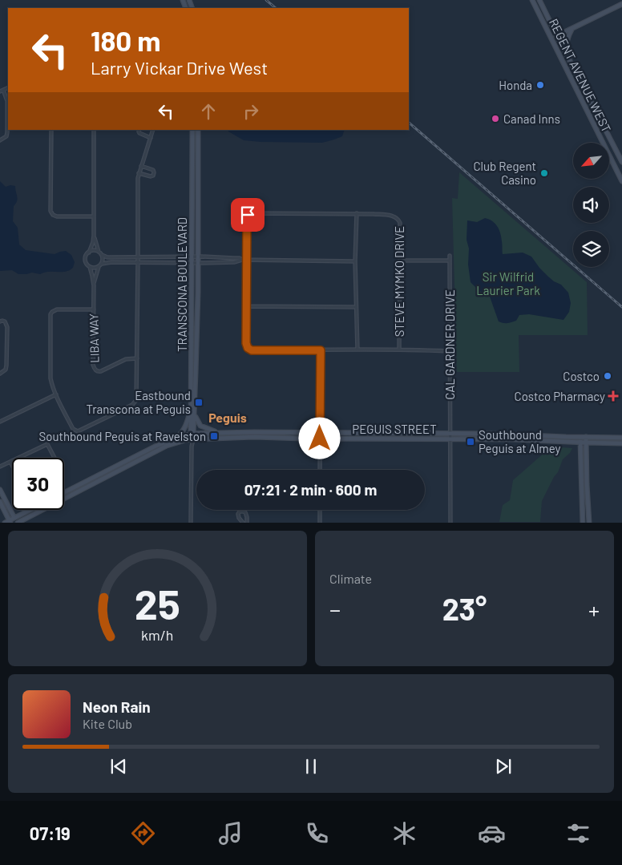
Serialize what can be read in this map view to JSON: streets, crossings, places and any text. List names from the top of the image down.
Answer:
{
  "streets": {
    "street": [
      "REGENT AVENUE WEST",
      "STEVE MYMKO DRIVE",
      "TRANSCONA BOULEVARD",
      "LIBA WAY",
      "CAL GARDNER DRIVE",
      "PEGUIS STREET"
    ]
  },
  "crossings": [
    ["TRANSCONA BOULEVARD", "PEGUIS STREET"],
    ["CAL GARDNER DRIVE", "PEGUIS STREET"]
  ],
  "districts": ["Peguis"],
  "parks": ["Sir Wilfrid Laurier Park"],
  "places": {
    "other": [
      "Honda",
      "Canad Inns",
      "Club Regent Casino",
      "Costco"
    ],
    "health": ["Costco Pharmacy"],
    "transit": ["Eastbound Transcona at Peguis", "Southbound Peguis at Ravelston", "Southbound Peguis at Almey"]
  },
  "north": "bottom left",
  "page": {
    "turn": ["180 m", "Larry Vickar Drive West"],
    "limit": "30",
    "trip": "07:21 · 2 min · 600 m",
    "tile": "Climate",
    "heat": ["−", "23°", "+"],
    "song": ["Neon Rain", "Kite Club"],
    "tabs": "07:19",
    "gauge": ["25", "km/h"]
  }
}
